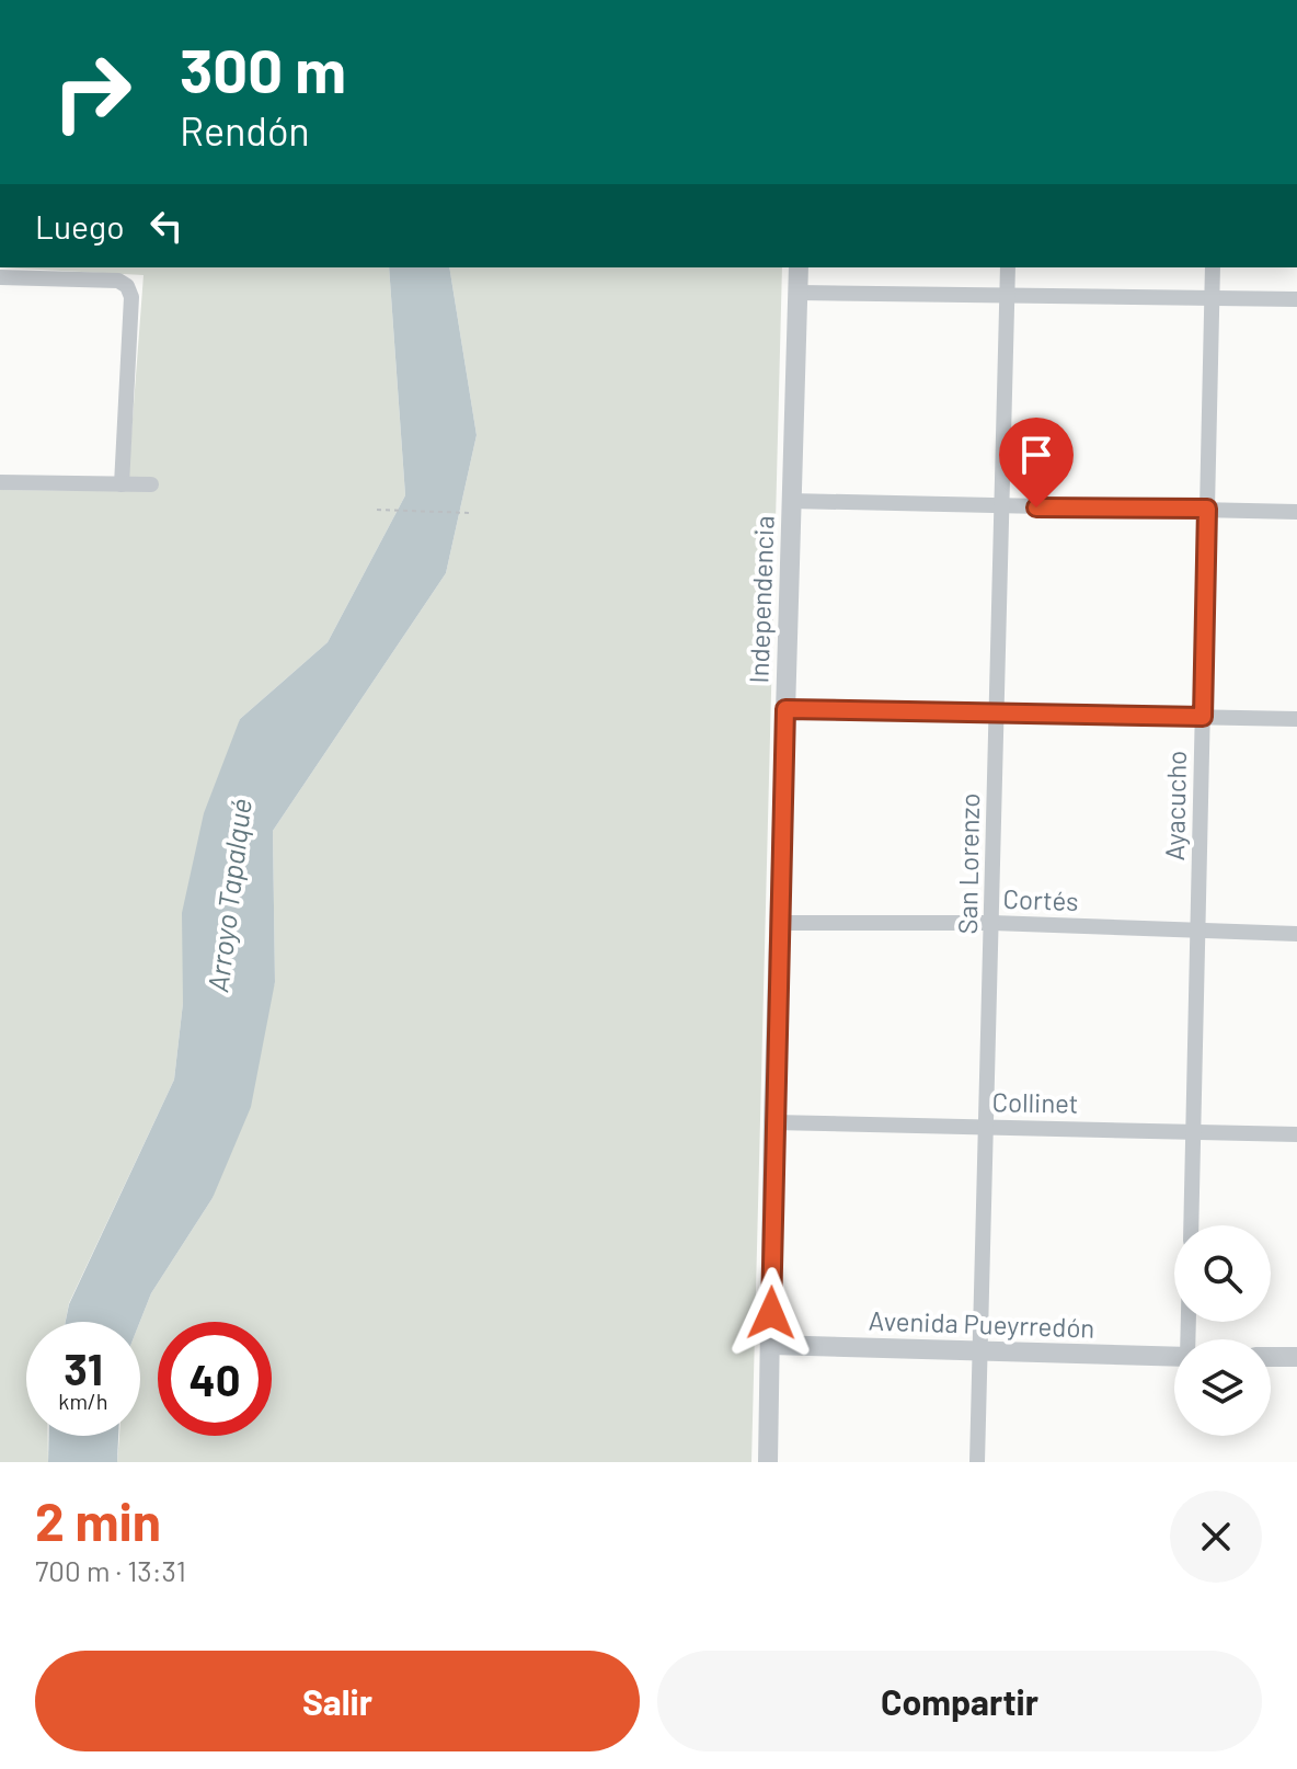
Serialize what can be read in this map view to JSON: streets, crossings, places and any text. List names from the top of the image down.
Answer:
{
  "streets": {
    "street": [
      "Independencia",
      "Ayacucho",
      "San Lorenzo",
      "Cortés",
      "Collinet",
      "Avenida Pueyrredón"
    ]
  },
  "crossings": [
    ["Independencia", "Cortés"],
    ["Independencia", "Collinet"],
    ["Independencia", "Avenida Pueyrredón"],
    ["Ayacucho", "Cortés"],
    ["Ayacucho", "Collinet"],
    ["San Lorenzo", "Cortés"],
    ["San Lorenzo", "Collinet"],
    ["San Lorenzo", "Avenida Pueyrredón"]
  ],
  "water": ["Arroyo Tapalqué"],
  "page": {
    "turn": ["300 m", "Rendón"],
    "then": "Luego",
    "speed": "31 km/h",
    "limit": "40",
    "heading": ["2 min", "700 m · 13:31"],
    "buttons": ["Salir", "Compartir"]
  }
}
